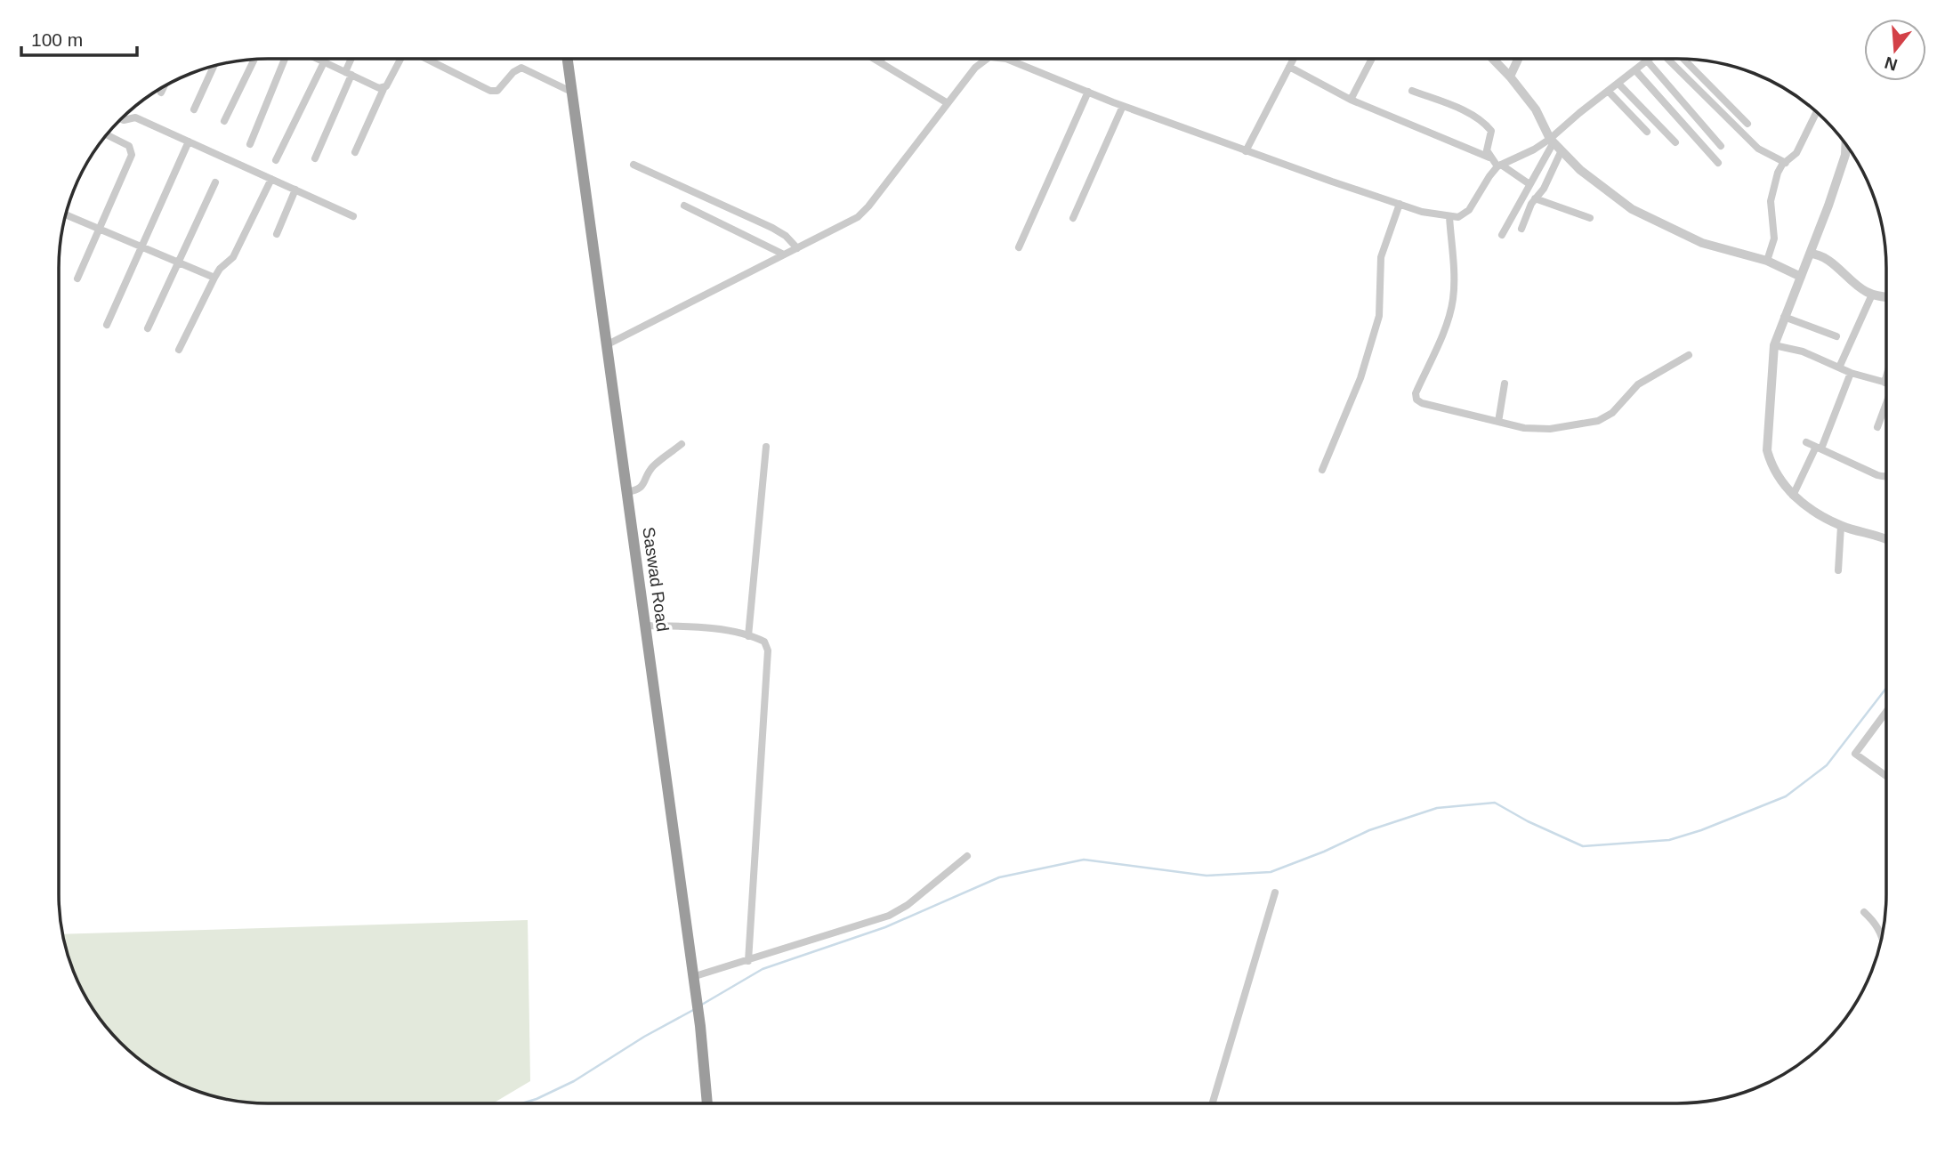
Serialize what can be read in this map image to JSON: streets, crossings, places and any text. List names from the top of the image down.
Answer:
{
  "streets": {
    "highway": ["Saswad Road"]
  },
  "scale_bar": "100 m",
  "north": "bottom"
}
